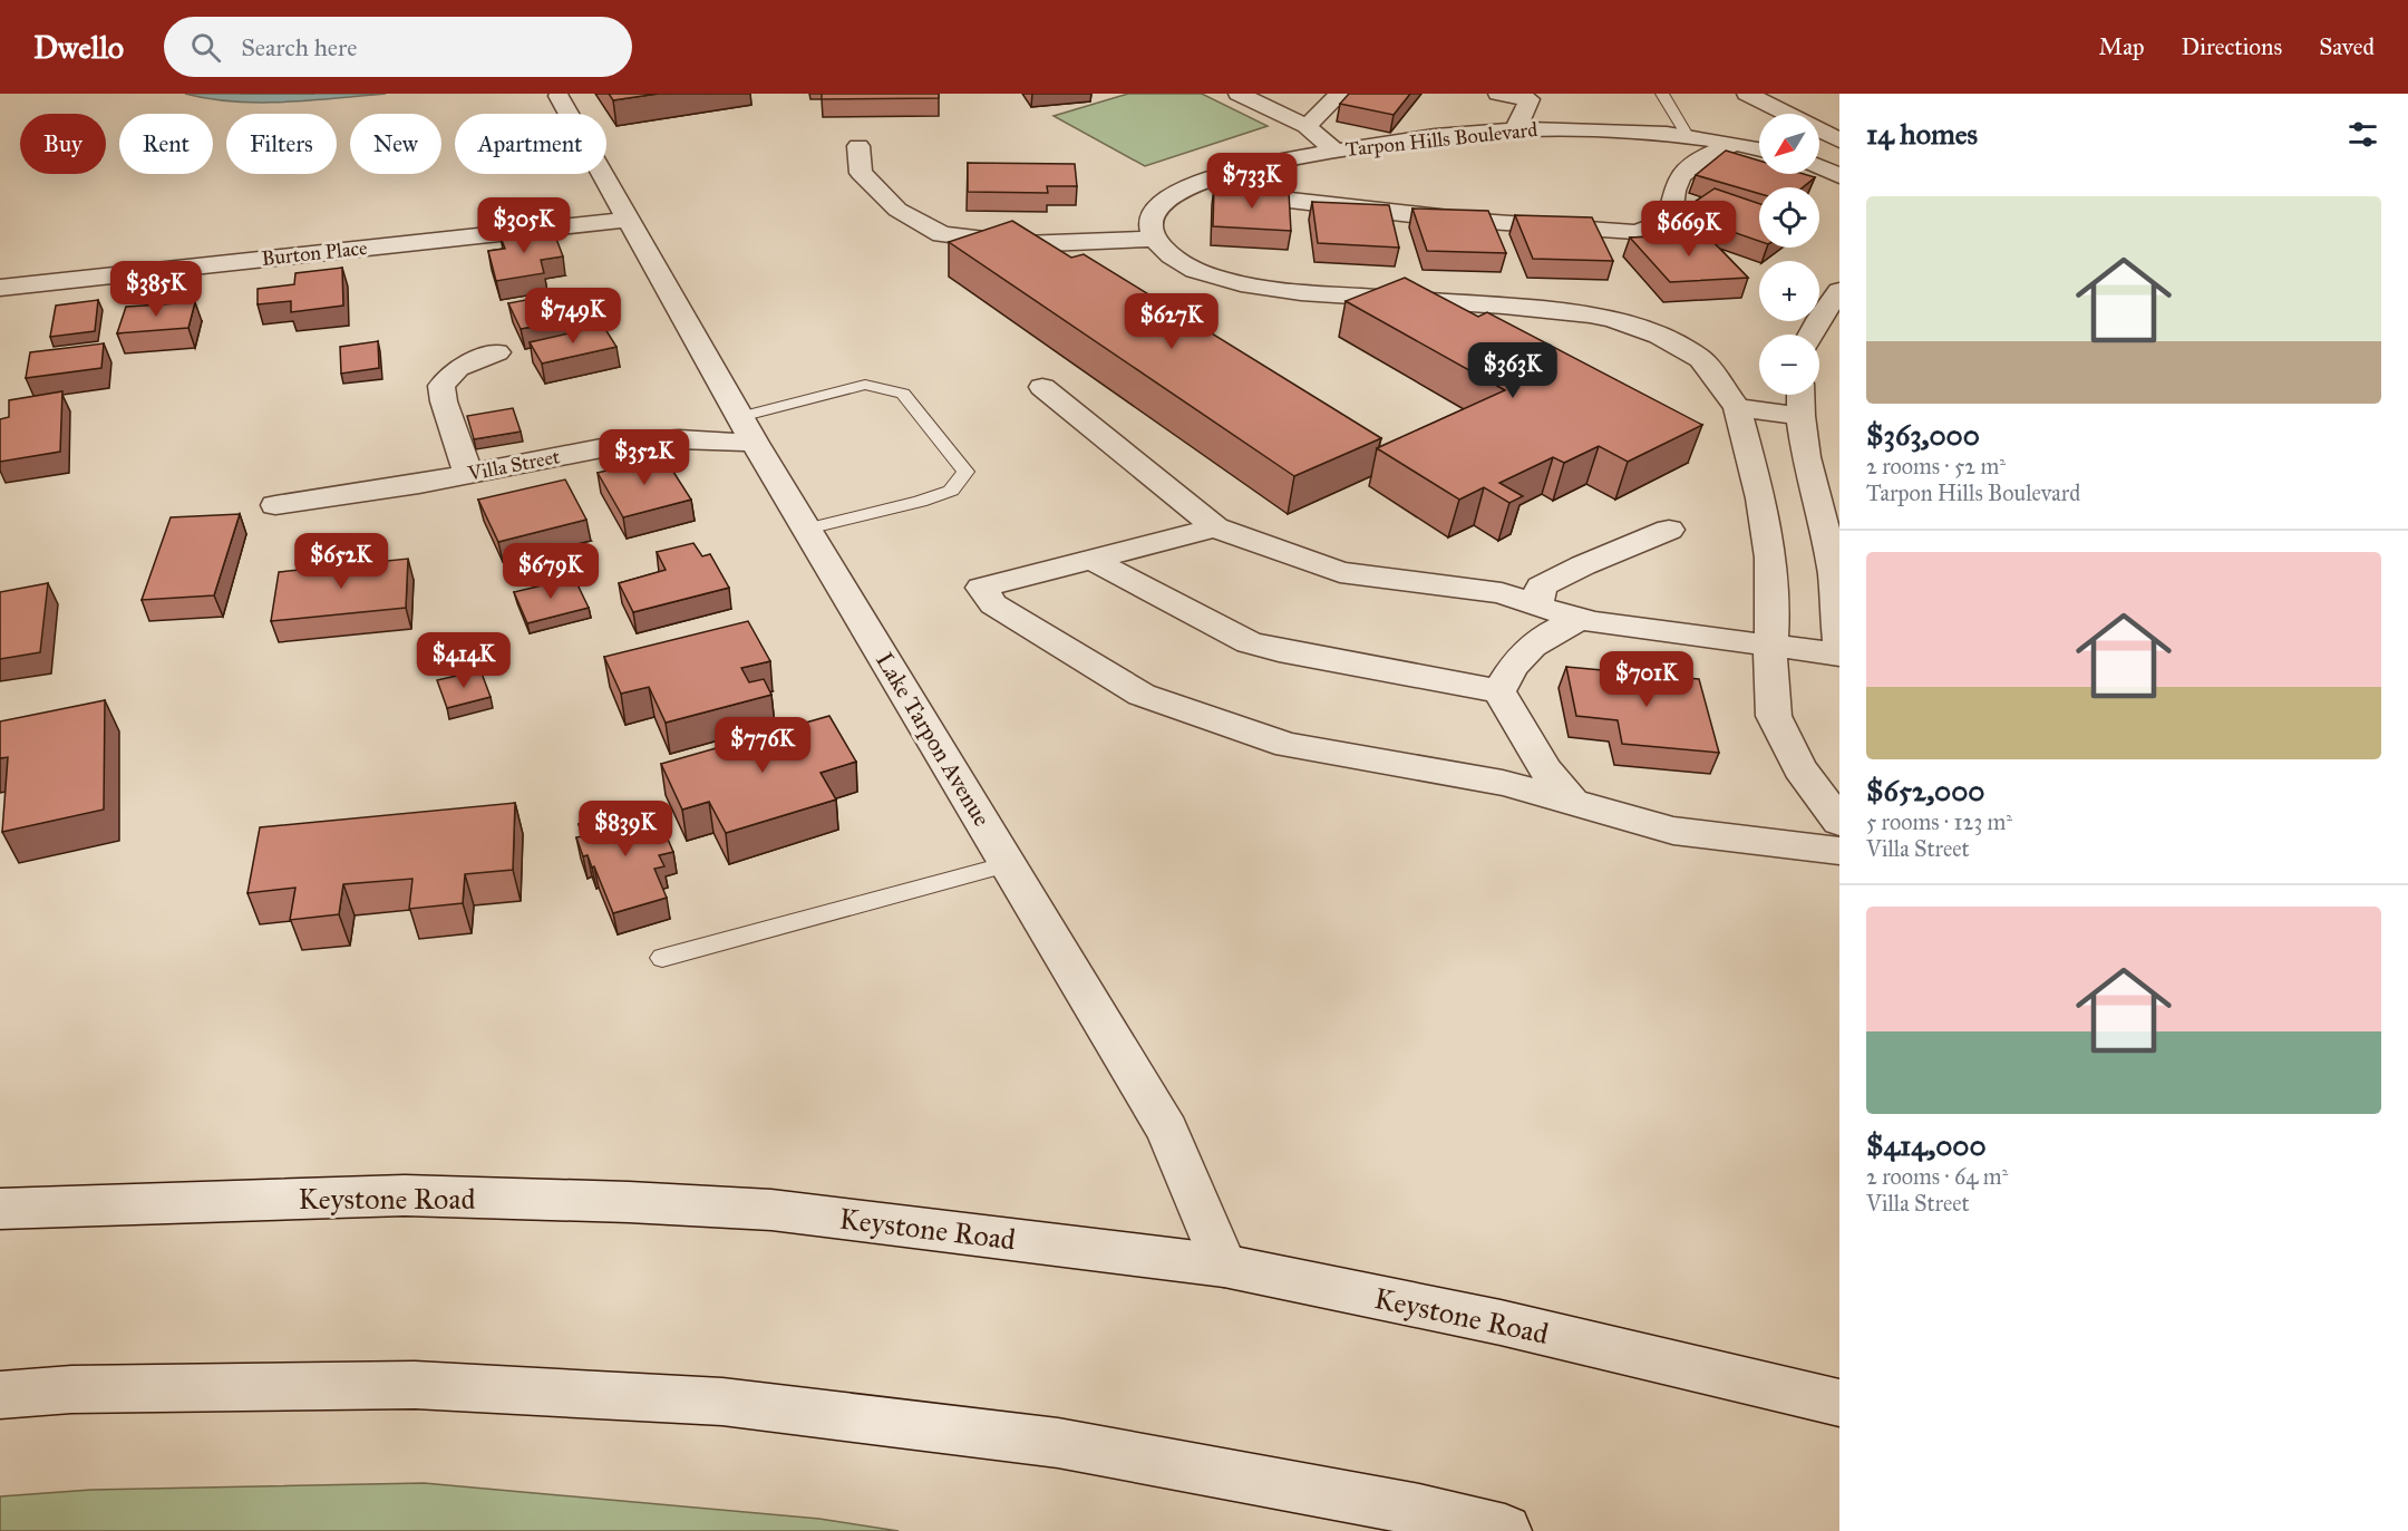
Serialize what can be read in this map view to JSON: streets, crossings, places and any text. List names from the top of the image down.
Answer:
{
  "streets": {
    "street": [
      "Tarpon Hills Boulevard",
      "Burton Place",
      "Villa Street",
      "Lake Tarpon Avenue",
      "Keystone Road"
    ]
  },
  "crossings": [
    ["Burton Place", "Lake Tarpon Avenue"],
    ["Villa Street", "Lake Tarpon Avenue"],
    ["Lake Tarpon Avenue", "Keystone Road"]
  ],
  "north": "bottom left",
  "page": {
    "header": "Dwello",
    "search": "Search here",
    "nav": ["Map", "Directions", "Saved"],
    "heading": "14 homes",
    "map_buttons": ["+", "−"],
    "chip": [
      "Buy",
      "Rent",
      "Filters",
      "New",
      "Apartment"
    ],
    "price": [
      "$733K",
      "$305K",
      "$669K",
      "$385K",
      "$749K",
      "$627K",
      "$363K",
      "$352K",
      "$652K",
      "$679K",
      "$414K",
      "$701K",
      "$776K",
      "$839K"
    ],
    "list": [
      {
        "name": "$363,000",
        "note": "2 rooms · 52 m² · Tarpon Hills Boulevard"
      },
      {
        "name": "$652,000",
        "note": "5 rooms · 123 m² · Villa Street"
      },
      {
        "name": "$414,000",
        "note": "2 rooms · 64 m² · Villa Street"
      }
    ]
  }
}
